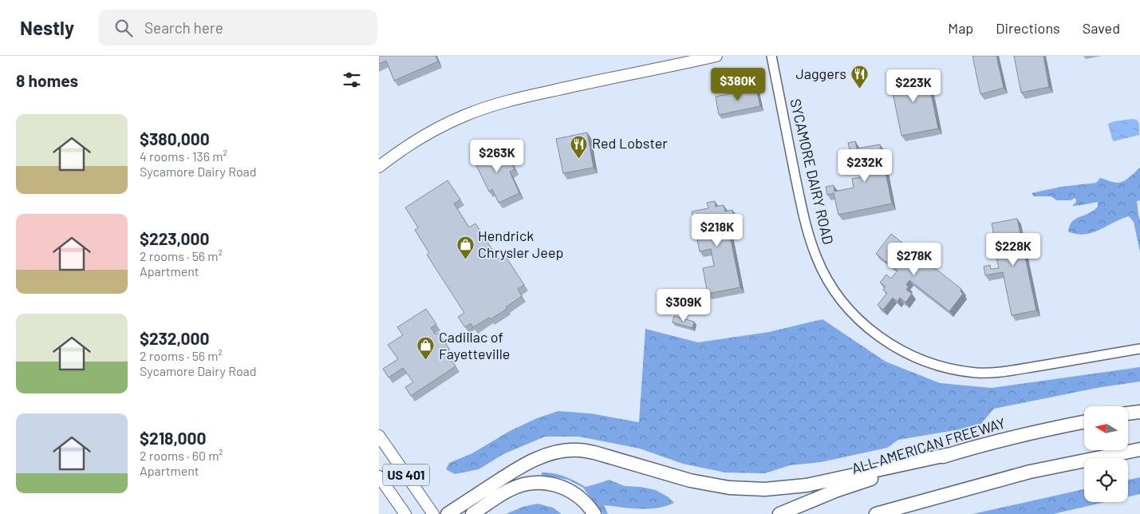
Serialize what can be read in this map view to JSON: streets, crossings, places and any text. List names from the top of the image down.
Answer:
{
  "streets": {
    "highway": ["ALL AMERICAN FREEWAY"],
    "main road": ["US 401"],
    "street": ["SYCAMORE DAIRY ROAD"]
  },
  "places": {
    "restaurant": ["Jaggers", "Red Lobster"],
    "shop": ["Hendrick Chrysler Jeep", "Cadillac of Fayetteville"]
  },
  "north": "left",
  "page": {
    "header": "Nestly",
    "search": "Search here",
    "nav": ["Map", "Directions", "Saved"],
    "heading": "8 homes",
    "price": [
      "$380K",
      "$223K",
      "$263K",
      "$232K",
      "$218K",
      "$228K",
      "$278K",
      "$309K"
    ],
    "list": [
      {
        "name": "$380,000",
        "note": "4 rooms · 136 m² · Sycamore Dairy Road"
      },
      {
        "name": "$223,000",
        "note": "2 rooms · 56 m² · Apartment"
      },
      {
        "name": "$232,000",
        "note": "2 rooms · 56 m² · Sycamore Dairy Road"
      },
      {
        "name": "$218,000",
        "note": "2 rooms · 60 m² · Apartment"
      }
    ]
  }
}
